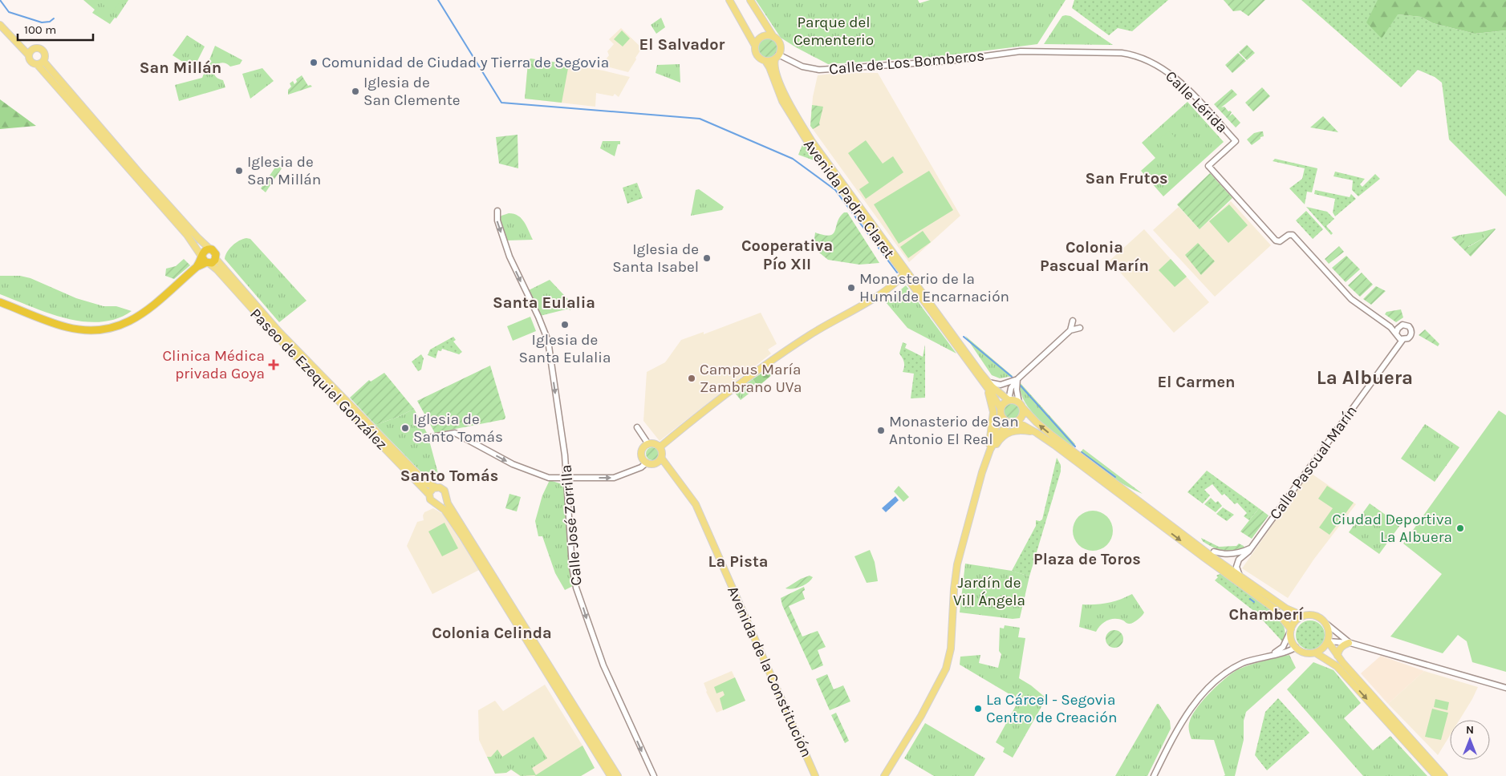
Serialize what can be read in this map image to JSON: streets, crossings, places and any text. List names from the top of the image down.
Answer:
{
  "streets": {
    "main road": ["Avenida Padre Claret", "Paseo de Ezequiel González", "Avenida de la Constitución"],
    "street": [
      "Calle de Los Bomberos",
      "Calle Lérida",
      "Calle Pascual Marín",
      "Calle José Zorrilla"
    ]
  },
  "crossings": [
    ["Calle de Los Bomberos", "Calle Lérida"],
    ["Calle de Los Bomberos", "Avenida Padre Claret"]
  ],
  "one_way": ["Calle José Zorrilla"],
  "districts": [
    "El Salvador",
    "San Millán",
    "San Frutos",
    "Cooperativa Pío XII",
    "Colonia Pascual Marín",
    "Santa Eulalia",
    "La Albuera",
    "El Carmen",
    "Santo Tomás",
    "Plaza de Toros",
    "La Pista",
    "Chamberí",
    "Colonia Celinda"
  ],
  "parks": ["Parque del Cementerio", "Jardín de Vill Ángela"],
  "places": {
    "other": [
      "Comunidad de Ciudad y Tierra de Segovia",
      "Iglesia de San Clemente",
      "Iglesia de San Millán",
      "Iglesia de Santa Isabel",
      "Monasterio de la Humilde Encarnación",
      "Iglesia de Santa Eulalia",
      "Campus María Zambrano UVa",
      "Iglesia de Santo Tomás",
      "Monasterio de San Antonio El Real",
      "Ciudad Deportiva La Albuera",
      "La Cárcel - Segovia Centro de Creación"
    ],
    "health": ["Clinica Médica privada Goya"]
  },
  "scale_bar": "100 m",
  "north": "top"
}
